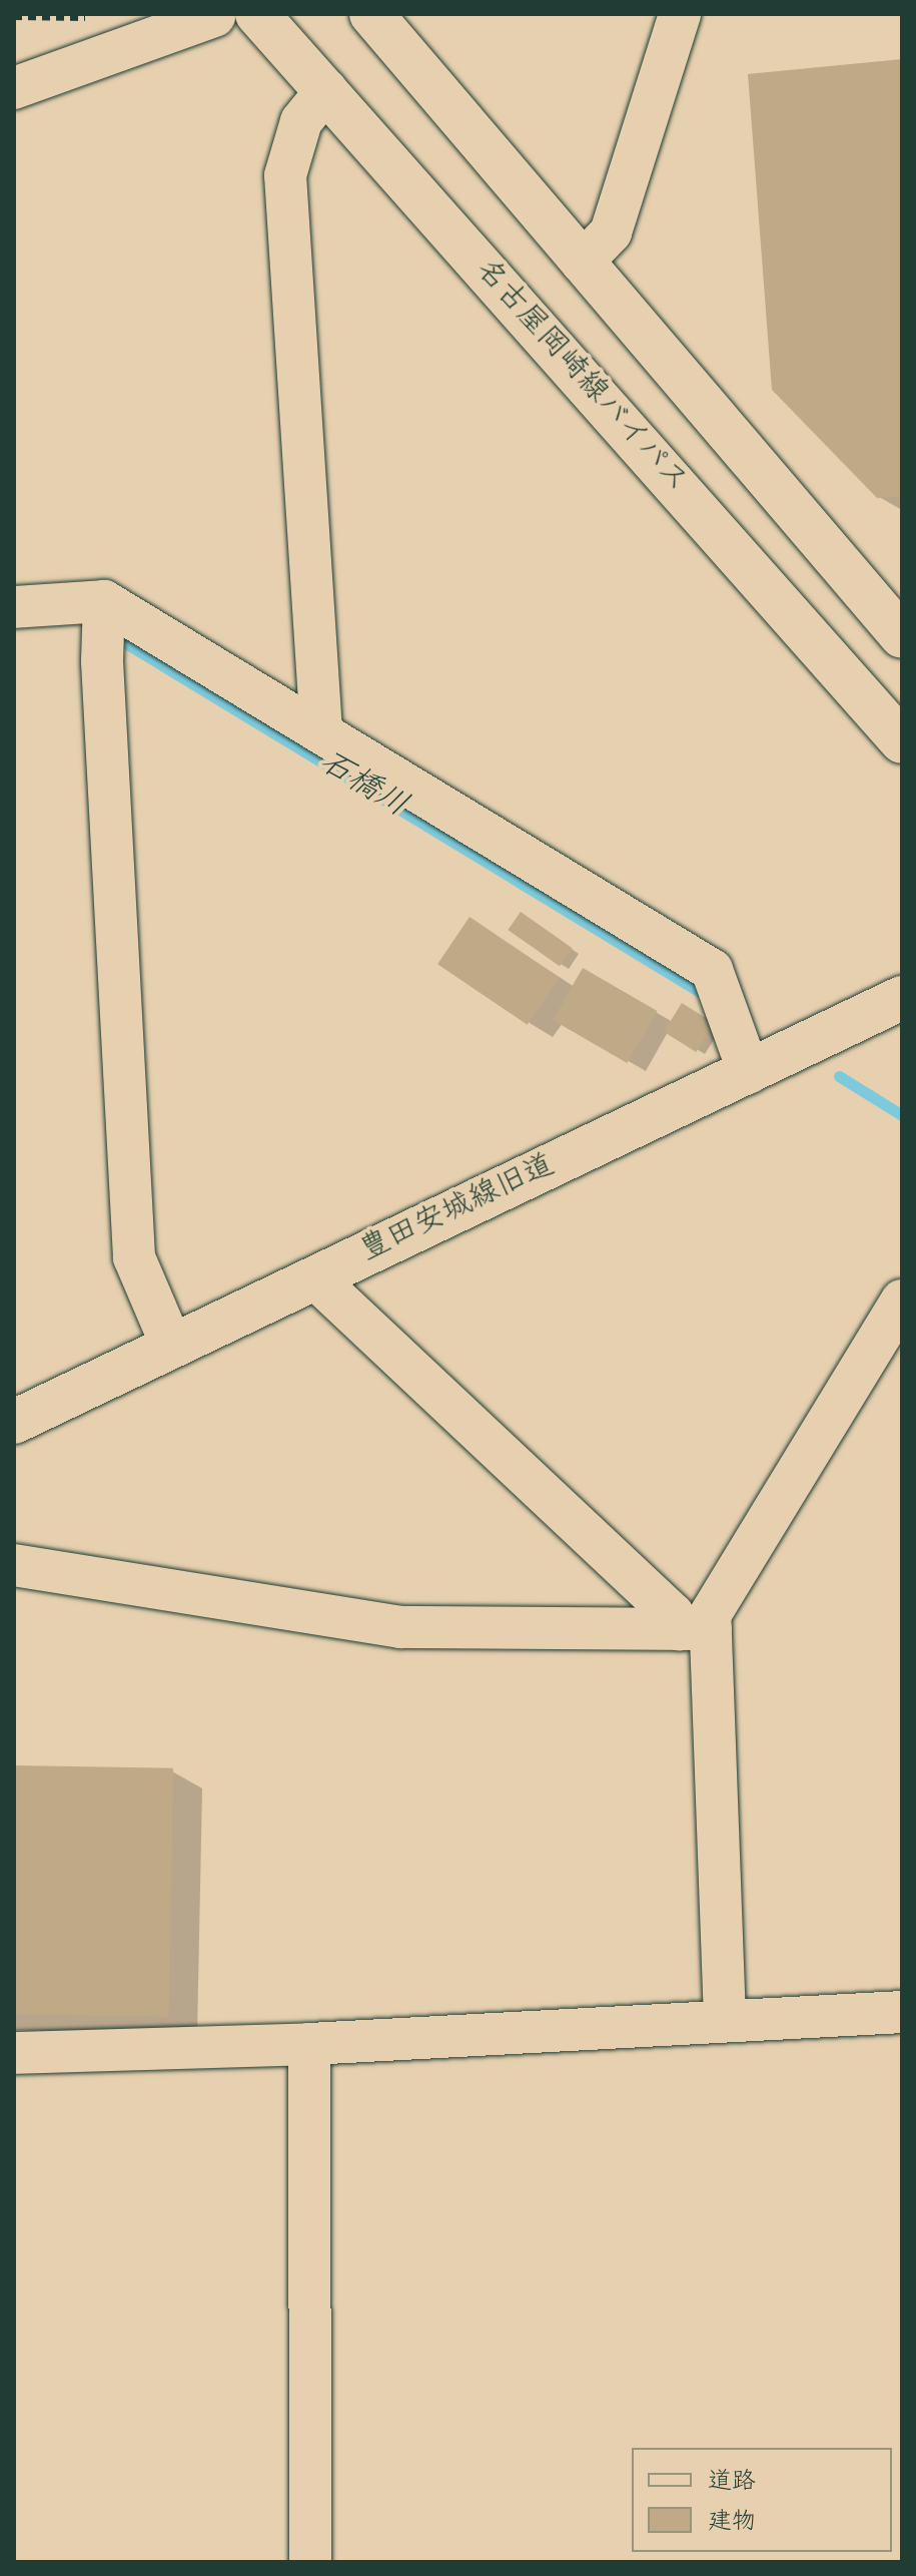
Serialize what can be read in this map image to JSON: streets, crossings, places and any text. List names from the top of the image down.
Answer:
{
  "streets": {
    "main road": ["名古屋岡崎線バイパス", "豊田安城線旧道"]
  },
  "water": ["石橋川"],
  "legend": ["道路", "建物"]
}
